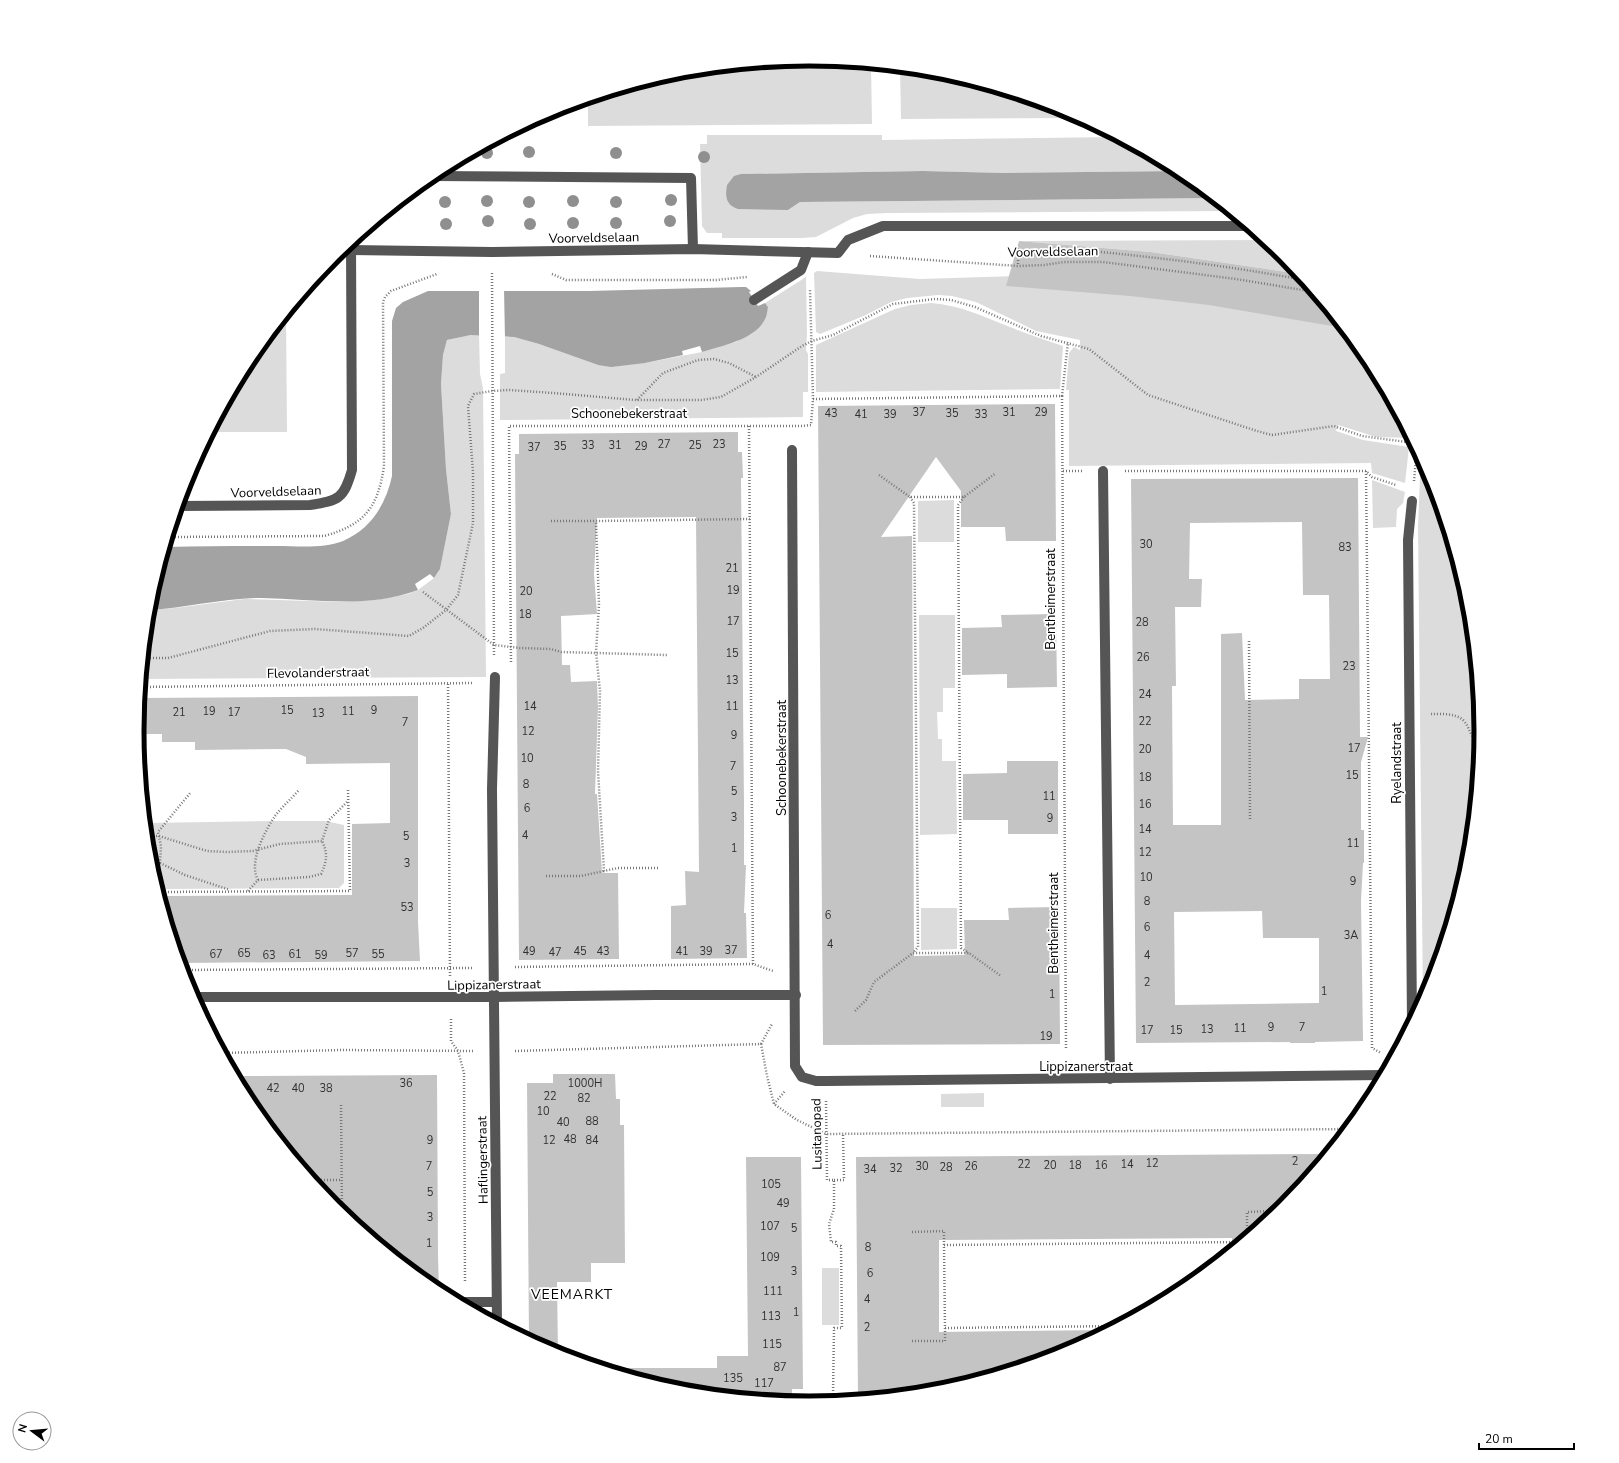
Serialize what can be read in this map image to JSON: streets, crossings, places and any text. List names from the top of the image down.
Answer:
{
  "streets": {
    "street": [
      "Voorveldselaan",
      "Schoonebekerstraat",
      "Ryelandstraat",
      "Lippizanerstraat",
      "Haflingerstraat"
    ],
    "path": ["Bentheimerstraat", "Flevolanderstraat", "Lusitanopad"]
  },
  "crossings": [
    ["Schoonebekerstraat", "Flevolanderstraat"],
    ["Schoonebekerstraat", "Lippizanerstraat"],
    ["Lippizanerstraat", "Lusitanopad"],
    ["Lippizanerstraat", "Haflingerstraat"]
  ],
  "districts": ["VEEMARKT"],
  "house_numbers": [
    "37",
    "31",
    "29",
    "43",
    "35",
    "41",
    "39",
    "33",
    "27",
    "23",
    "33",
    "31",
    "25",
    "35",
    "29",
    "37",
    "30",
    "83",
    "21",
    "19",
    "20",
    "18",
    "17",
    "28",
    "15",
    "26",
    "23",
    "13",
    "24",
    "14",
    "11",
    "15",
    "9",
    "19",
    "11",
    "21",
    "17",
    "13",
    "22",
    "7",
    "12",
    "9",
    "17",
    "20",
    "10",
    "7",
    "15",
    "18",
    "8",
    "5",
    "11",
    "16",
    "6",
    "3",
    "9",
    "14",
    "4",
    "5",
    "11",
    "1",
    "12",
    "3",
    "10",
    "9",
    "8",
    "53",
    "6",
    "6",
    "3A",
    "4",
    "37",
    "49",
    "45",
    "43",
    "41",
    "39",
    "47",
    "65",
    "57",
    "67",
    "61",
    "55",
    "63",
    "59",
    "4",
    "2",
    "1",
    "1",
    "9",
    "7",
    "11",
    "13",
    "17",
    "15",
    "19",
    "36",
    "1000H",
    "42",
    "40",
    "38",
    "22",
    "82",
    "10",
    "88",
    "40",
    "48",
    "9",
    "12",
    "84",
    "2",
    "12",
    "22",
    "14",
    "20",
    "18",
    "16",
    "7",
    "30",
    "26",
    "28",
    "32",
    "34",
    "105",
    "5",
    "49",
    "3",
    "107",
    "5",
    "1",
    "8",
    "109",
    "3",
    "6",
    "111",
    "4",
    "1",
    "113",
    "2",
    "115",
    "87",
    "135",
    "117"
  ],
  "scale_bar": "20 m",
  "north": "left"
}
